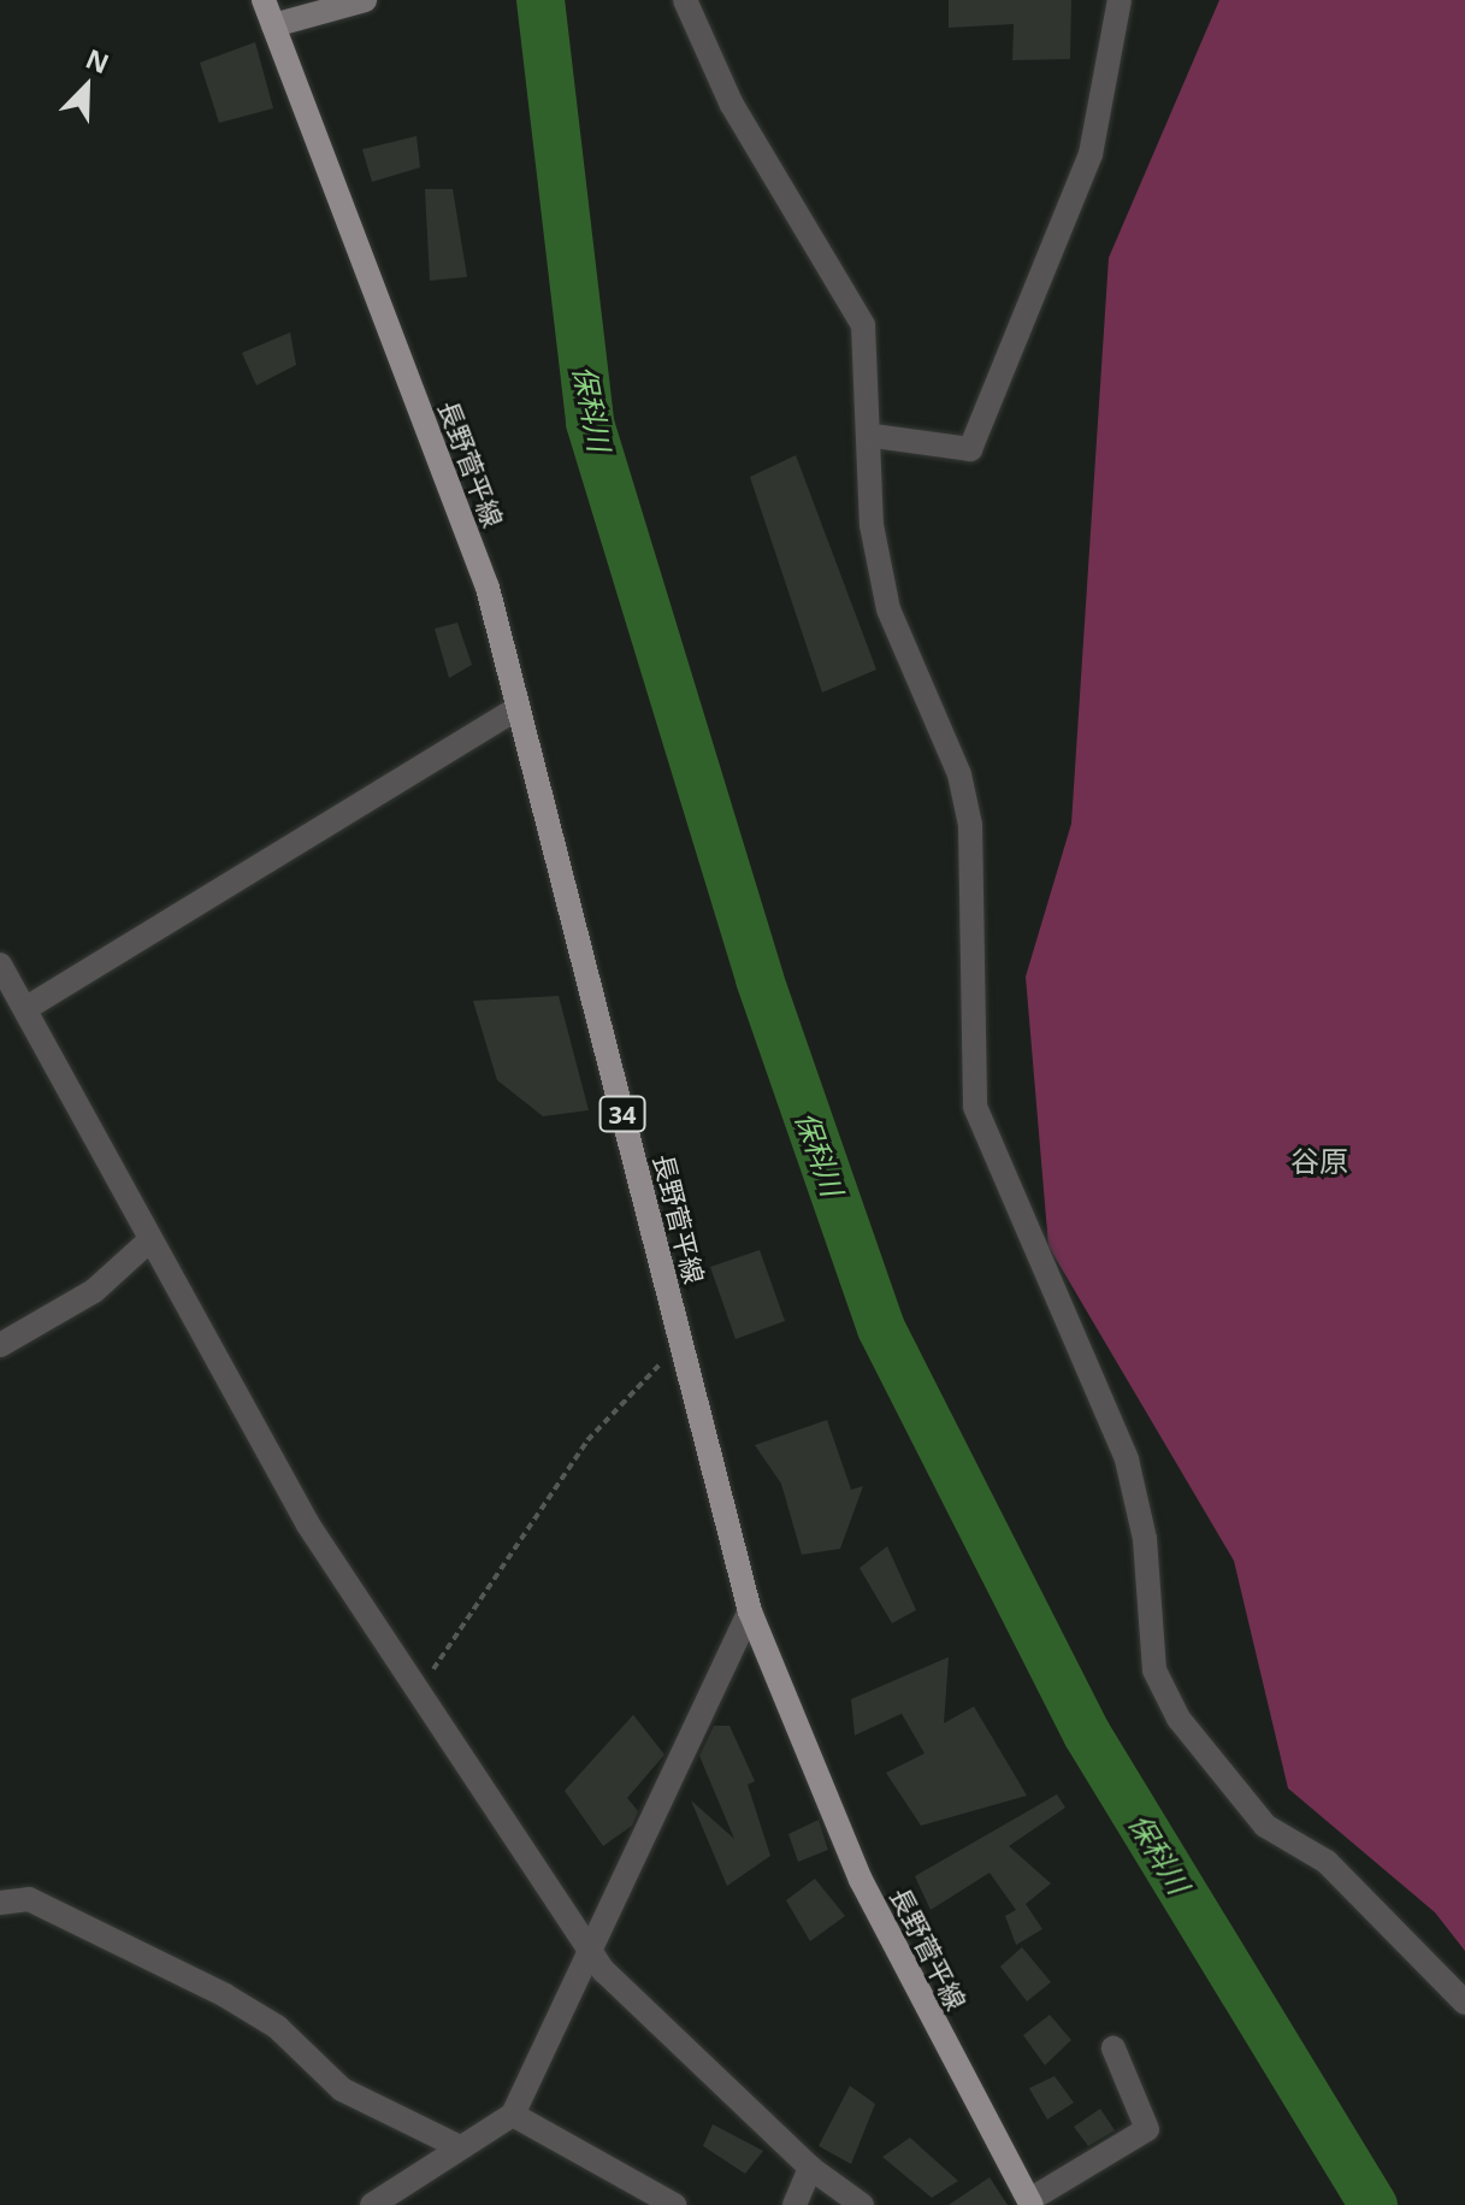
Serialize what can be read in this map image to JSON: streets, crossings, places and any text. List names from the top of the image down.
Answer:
{
  "streets": {
    "main road": ["長野菅平線", "34"]
  },
  "districts": ["谷原"],
  "water": ["保科川"],
  "north": "top right"
}
